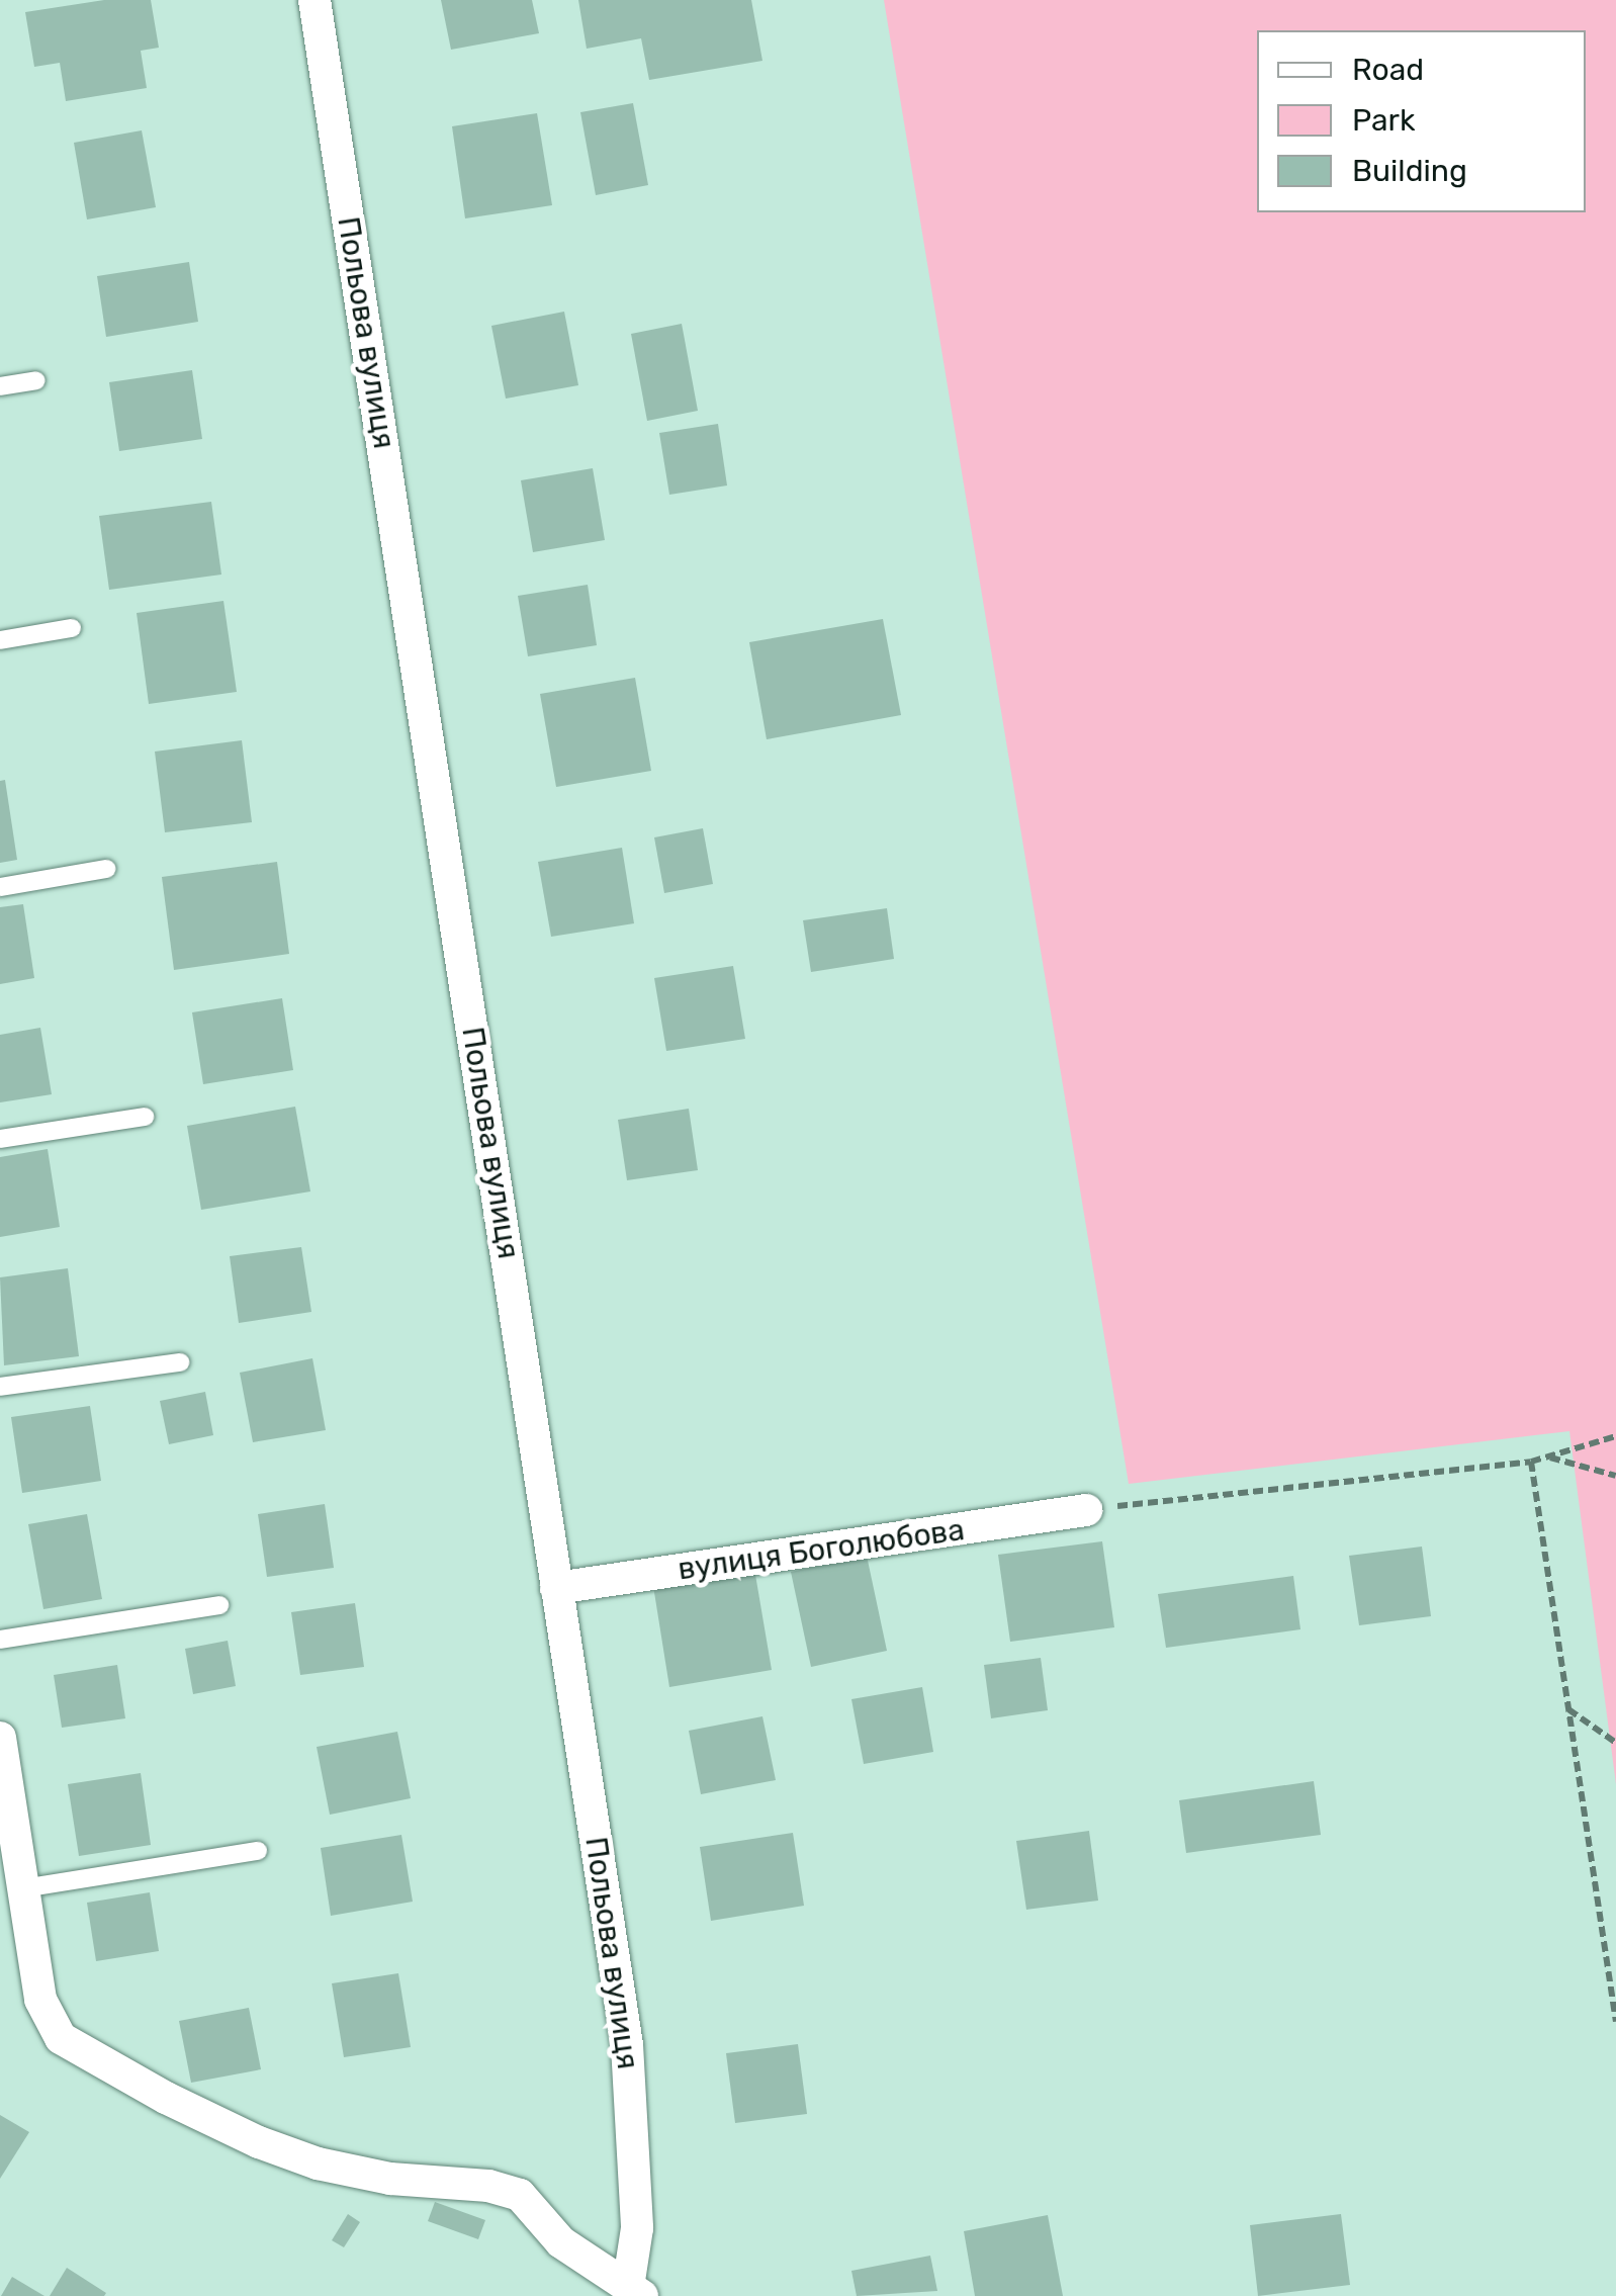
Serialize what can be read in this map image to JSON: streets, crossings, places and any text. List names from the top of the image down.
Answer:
{
  "streets": {
    "street": ["Польова вулиця", "вулиця Боголюбова"]
  },
  "crossings": [
    ["Польова вулиця", "вулиця Боголюбова"]
  ],
  "legend": ["Road", "Park", "Building"]
}
